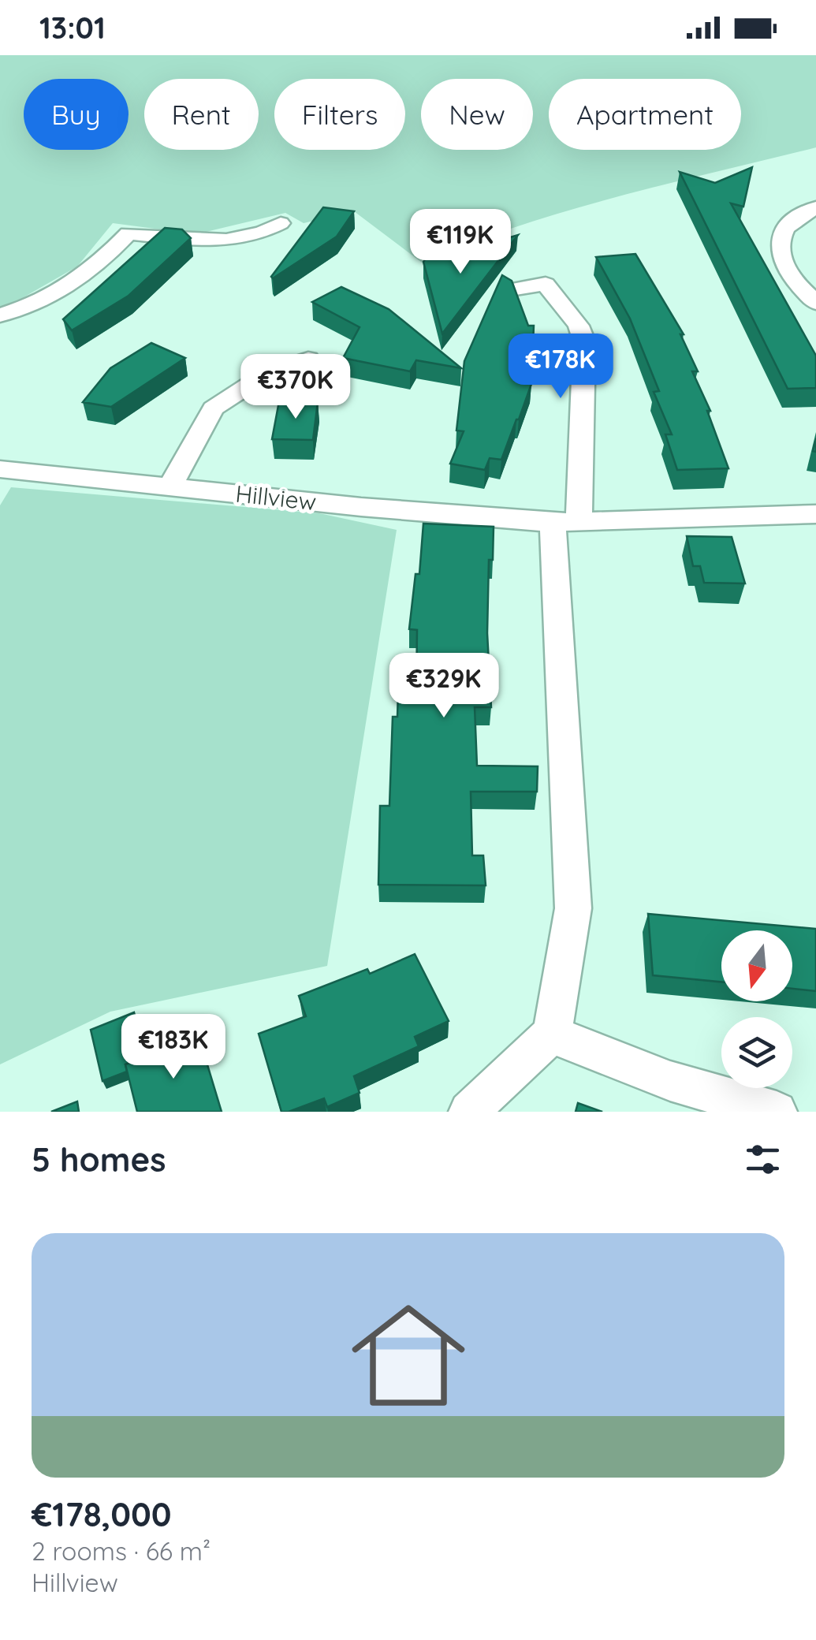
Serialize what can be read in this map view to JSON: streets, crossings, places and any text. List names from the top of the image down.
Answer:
{
  "streets": {
    "street": ["Hillview"]
  },
  "north": "bottom",
  "page": {
    "status": "13:01",
    "chip": [
      "Buy",
      "Rent",
      "Filters",
      "New",
      "Apartment"
    ],
    "price": [
      "€119K",
      "€178K",
      "€370K",
      "€329K",
      "€183K"
    ],
    "heading": "5 homes",
    "list": [
      {
        "name": "€178,000",
        "note": "2 rooms · 66 m² · Hillview"
      }
    ]
  }
}
